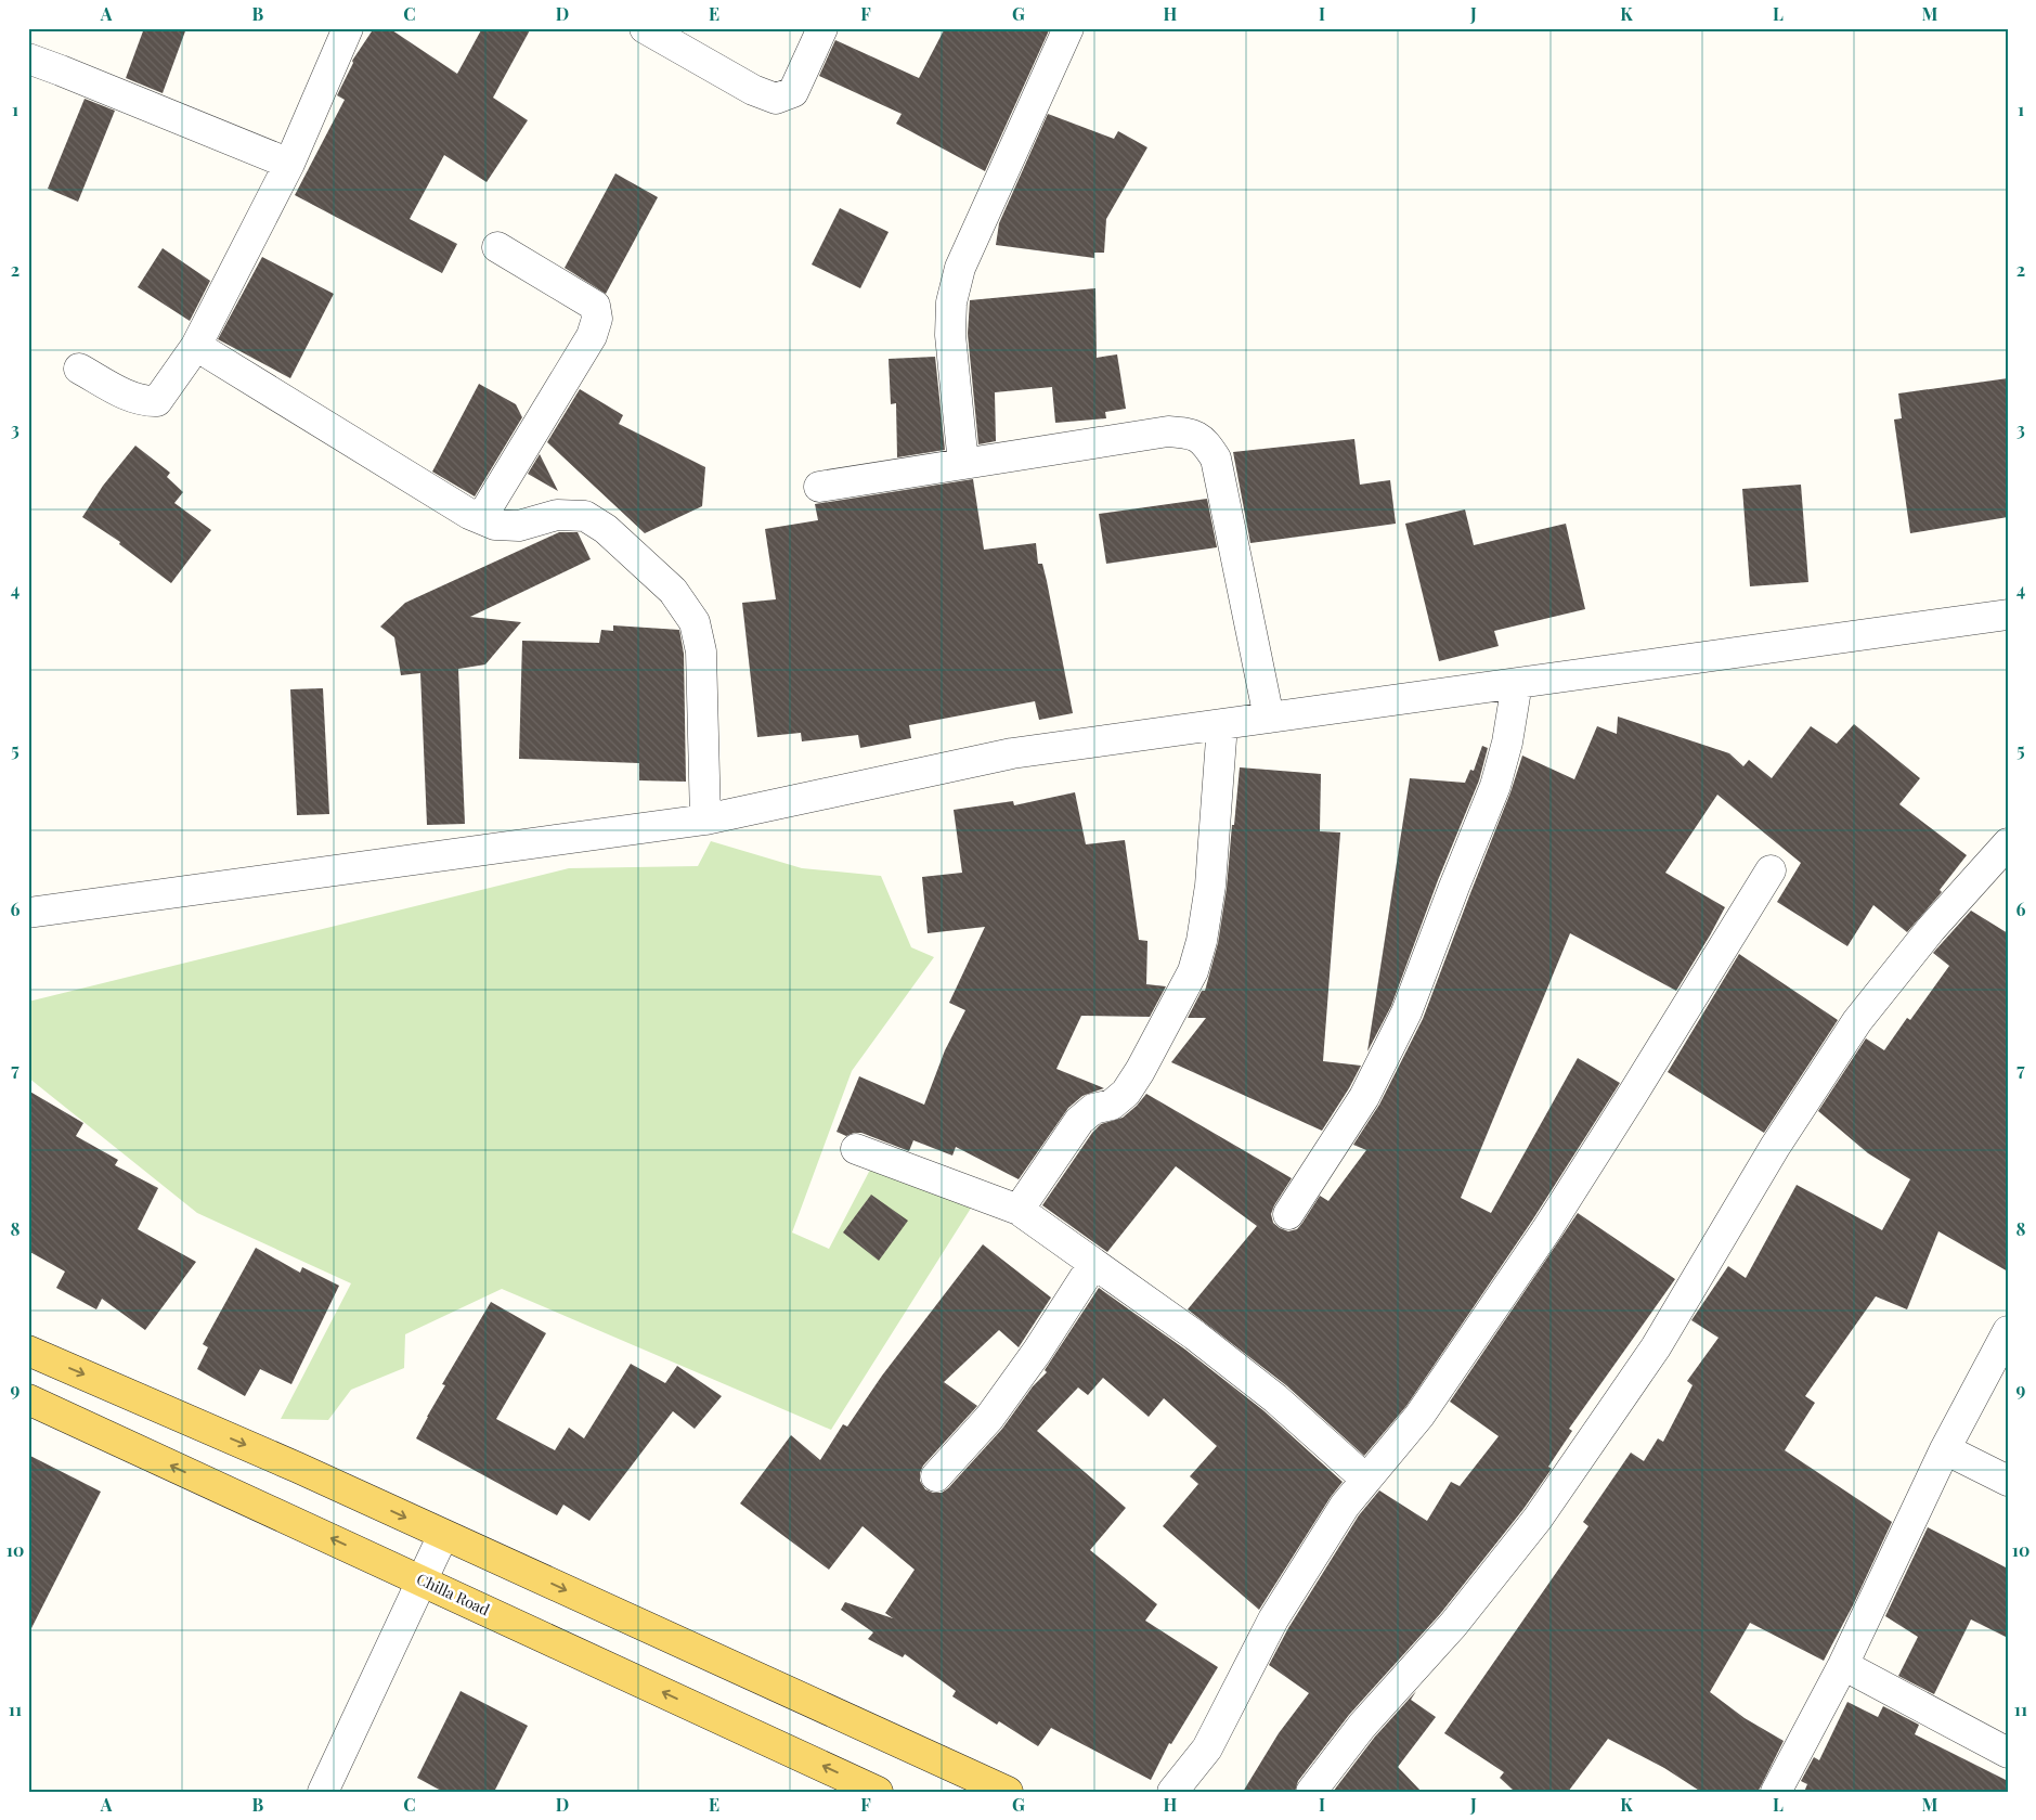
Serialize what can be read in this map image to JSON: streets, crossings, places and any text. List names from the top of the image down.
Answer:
{
  "streets": {
    "main road": ["Chilla Road"]
  },
  "grid": {
    "columns": [
      "A",
      "B",
      "C",
      "D",
      "E",
      "F",
      "G",
      "H",
      "I",
      "J",
      "K",
      "L",
      "M"
    ],
    "rows": [
      "1",
      "2",
      "3",
      "4",
      "5",
      "6",
      "7",
      "8",
      "9",
      "10",
      "11"
    ]
  }
}
